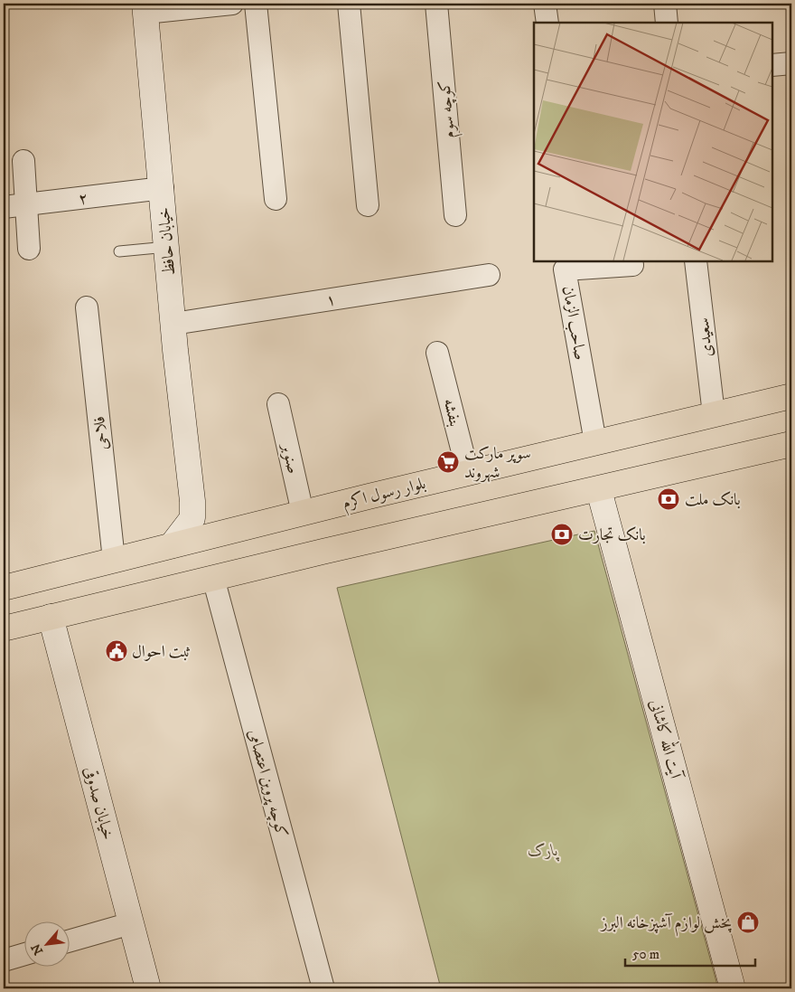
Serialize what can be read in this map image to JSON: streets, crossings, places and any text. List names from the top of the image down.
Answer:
{
  "streets": {
    "main road": ["بلوار رسول اکرم"],
    "street": [
      "کوچه سوم",
      "۲",
      "خیابان حافظ",
      "۱",
      "صاحب الزمان",
      "سعیدی",
      "بنفشه",
      "فلاحی",
      "صنوبر",
      "آیت الله کاشانی",
      "کوچه پروین اعتصامی",
      "خیابان صدوقی"
    ]
  },
  "crossings": [
    ["۲", "خیابان حافظ"],
    ["خیابان حافظ", "۱"],
    ["صاحب الزمان", "بلوار رسول اکرم"],
    ["سعیدی", "بلوار رسول اکرم"],
    ["بنفشه", "بلوار رسول اکرم"],
    ["فلاحی", "بلوار رسول اکرم"],
    ["صنوبر", "بلوار رسول اکرم"]
  ],
  "parks": ["پارک"],
  "places": {
    "supermarket": ["سوپر مارکت شهروند"],
    "bank": ["بانک ملت", "بانک تجارت"],
    "public building": ["ثبت احوال"],
    "shop": ["پخش لوازم آشپزخانه البرز"]
  },
  "scale_bar": "50 m",
  "north": "bottom left"
}
